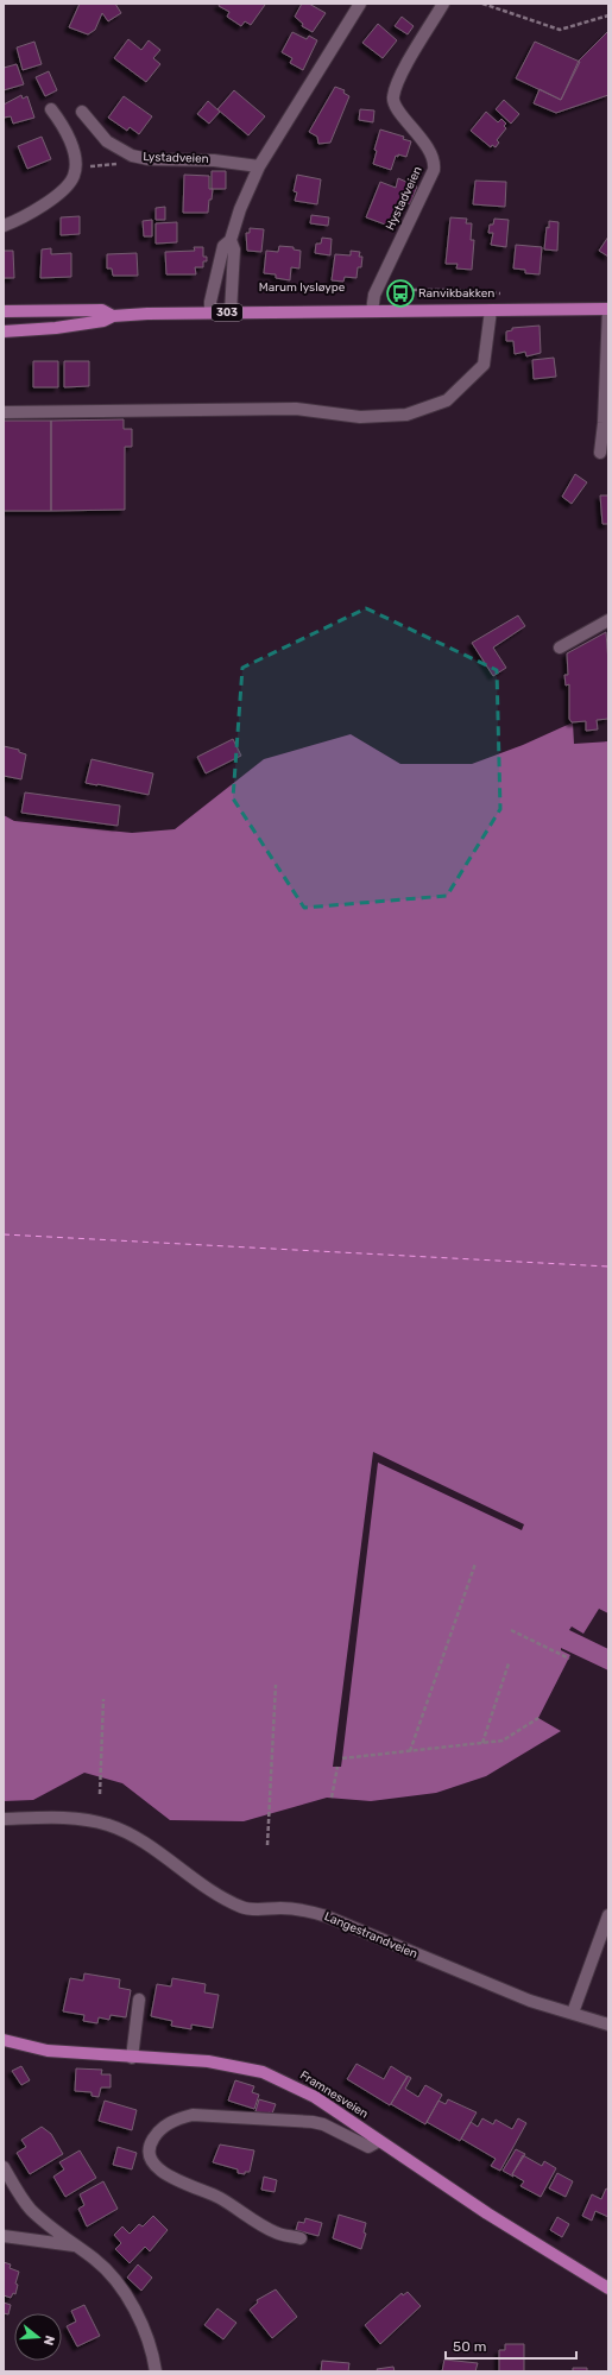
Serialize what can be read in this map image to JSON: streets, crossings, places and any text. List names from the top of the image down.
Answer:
{
  "streets": {
    "main road": ["303", "Framnesveien"],
    "street": ["Lystadveien", "Hystadveien", "Langestrandveien"]
  },
  "crossings": [
    ["Hystadveien", "303"]
  ],
  "places": {
    "bus stop": ["Ranvikbakken"]
  },
  "scale_bar": "50 m",
  "north": "right"
}
